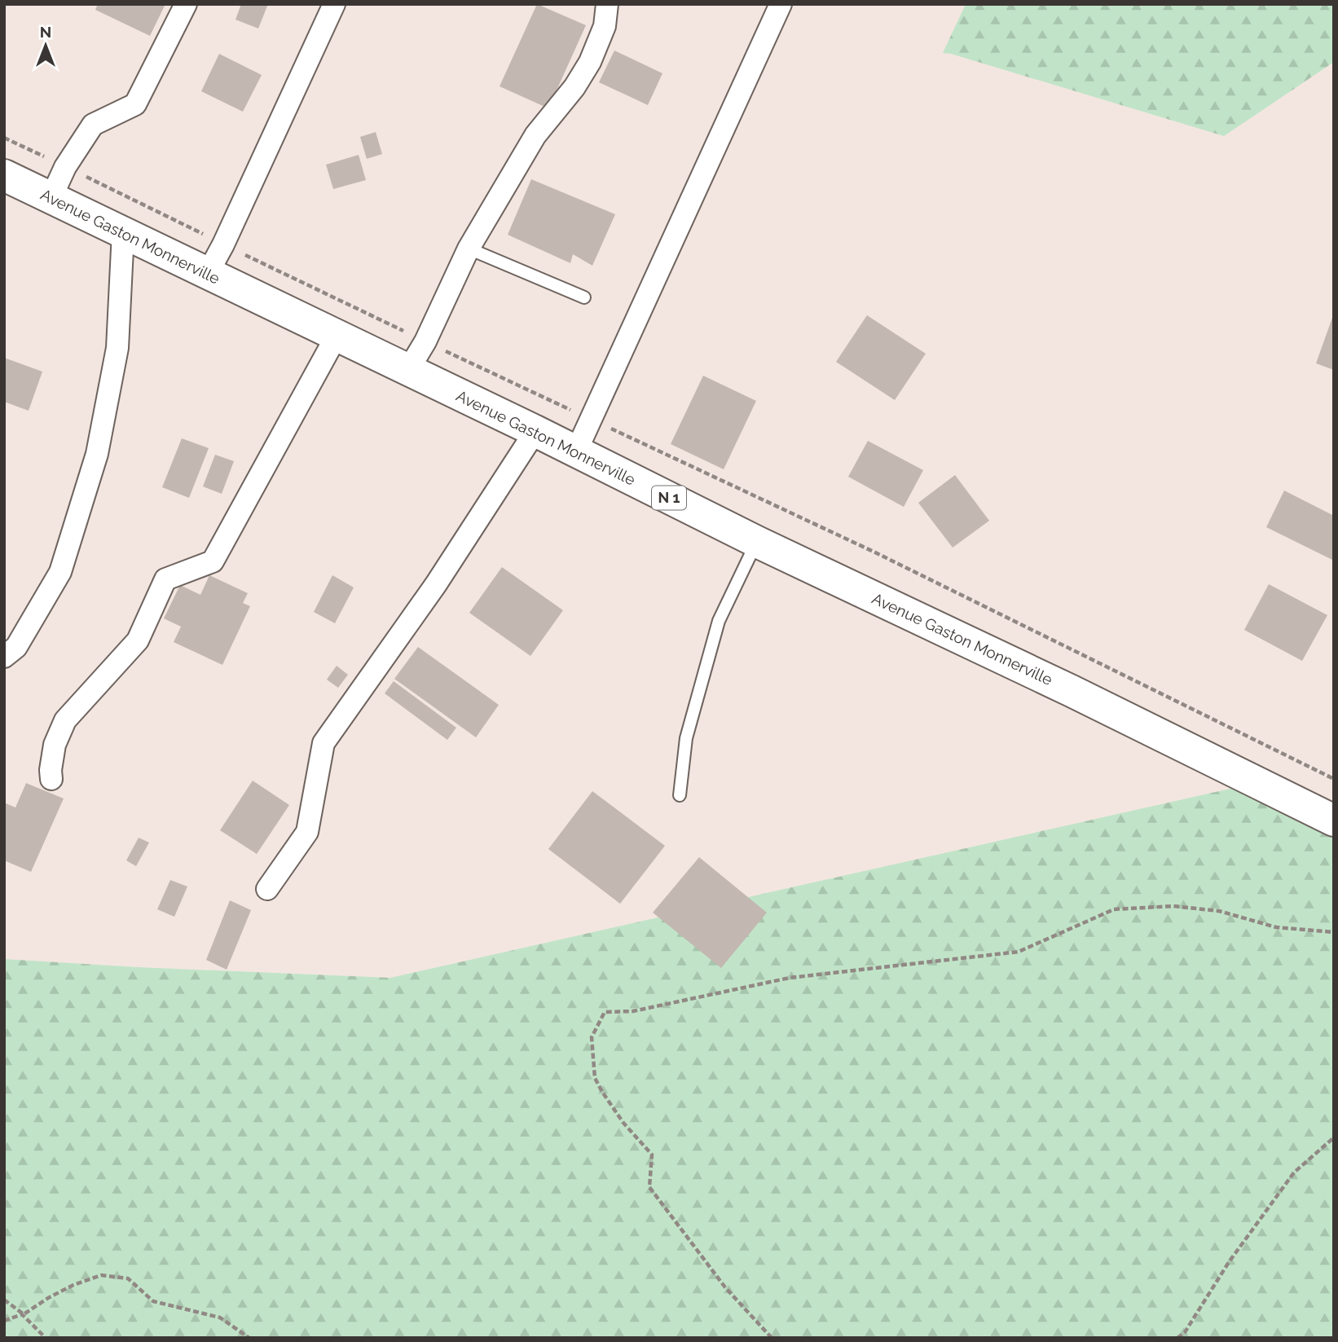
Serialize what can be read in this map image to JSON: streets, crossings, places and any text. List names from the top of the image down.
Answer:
{
  "streets": {
    "main road": ["Avenue Gaston Monnerville", "N 1"]
  },
  "north": "top"
}
